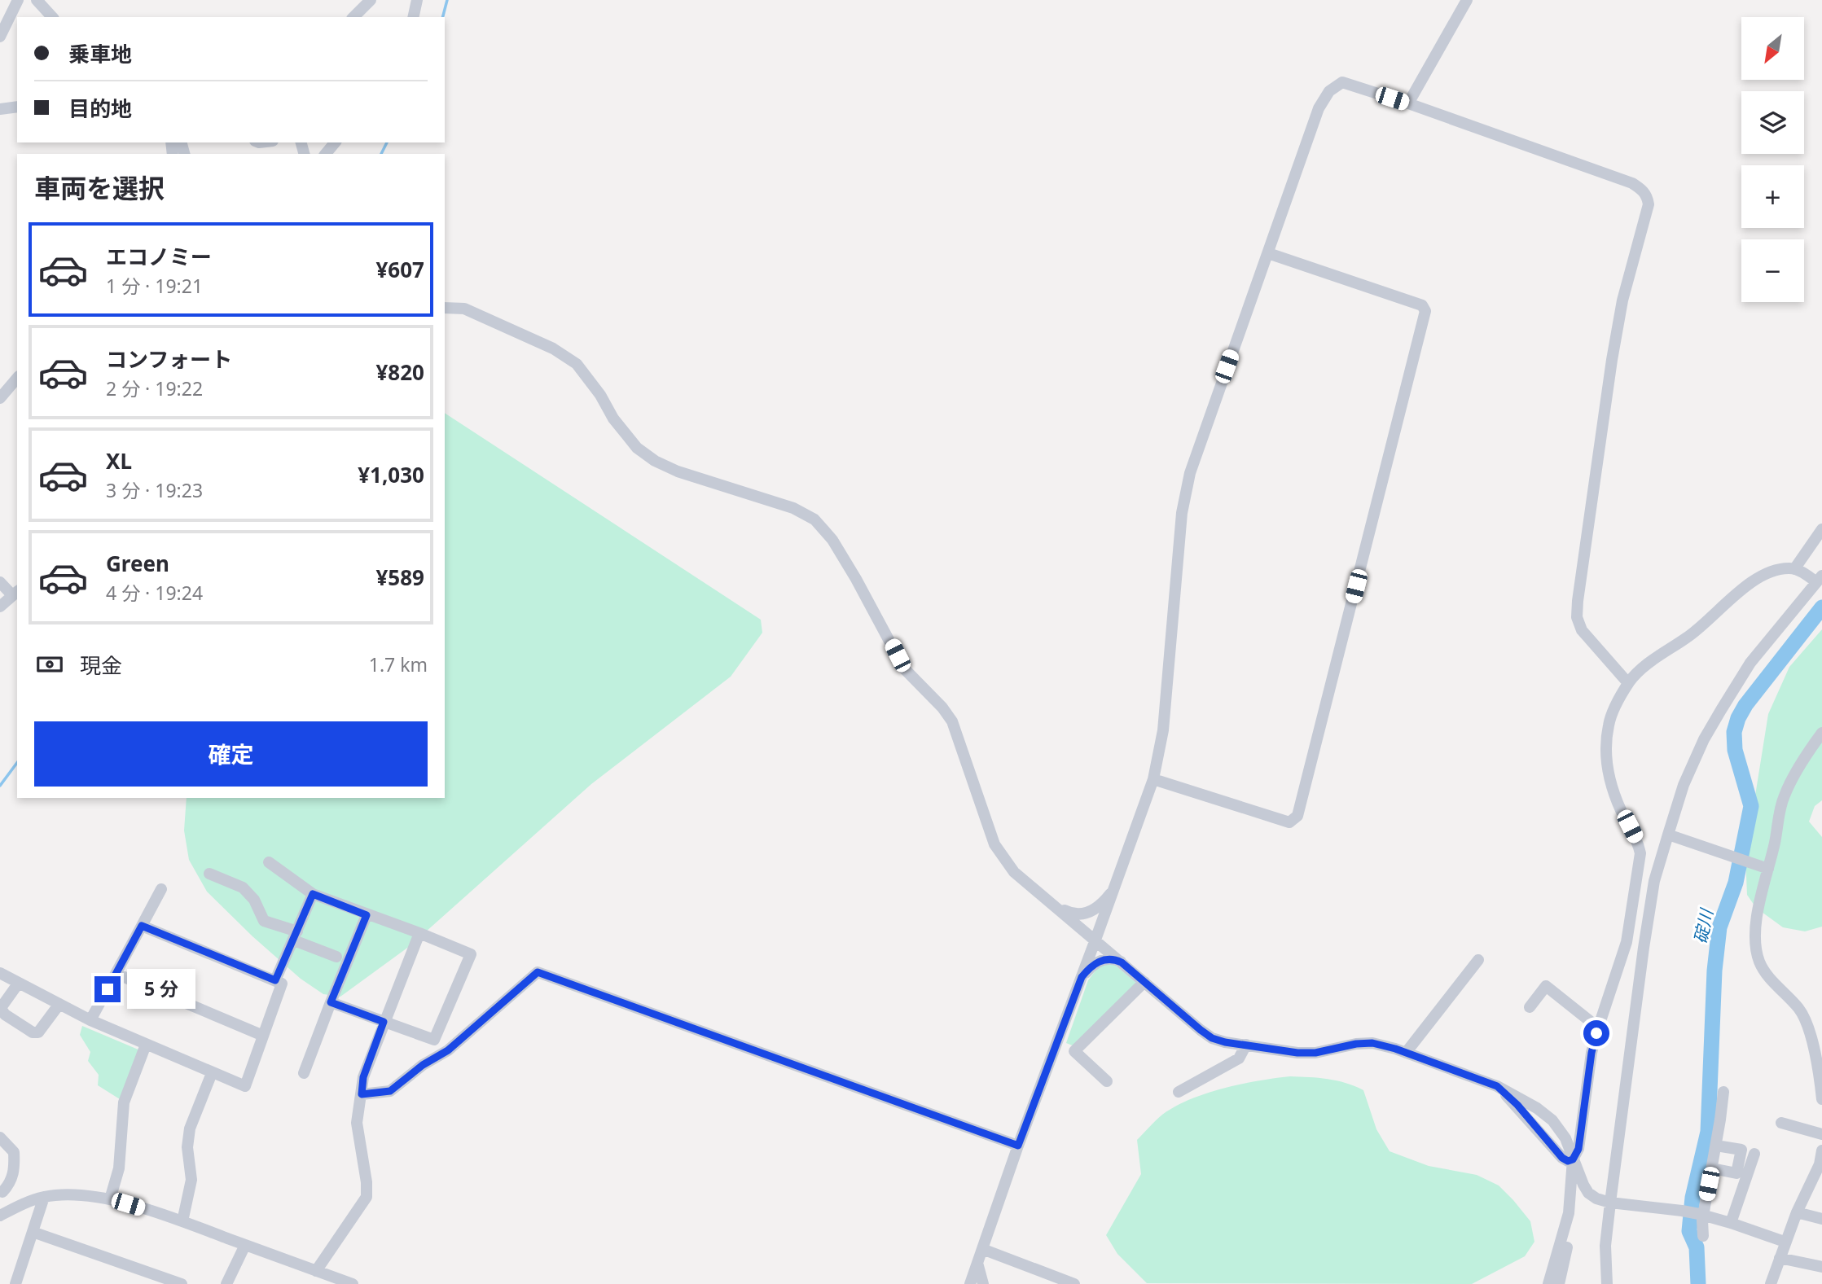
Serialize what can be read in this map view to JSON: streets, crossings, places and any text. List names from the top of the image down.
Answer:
{
  "water": ["碇川"],
  "north": "bottom left",
  "page": {
    "map_buttons": ["+", "−"],
    "banner": ["乗車地", "目的地"],
    "heading": "車両を選択",
    "list": [
      {
        "name": "エコノミー",
        "note": "1 分 · 19:21",
        "value": "¥607"
      },
      {
        "name": "コンフォート",
        "note": "2 分 · 19:22",
        "value": "¥820"
      },
      {
        "name": "XL",
        "note": "3 分 · 19:23",
        "value": "¥1,030"
      },
      {
        "name": "Green",
        "note": "4 分 · 19:24",
        "value": "¥589"
      }
    ],
    "pay": ["現金", "1.7 km"],
    "buttons": "確定",
    "bubble": "5 分"
  }
}
